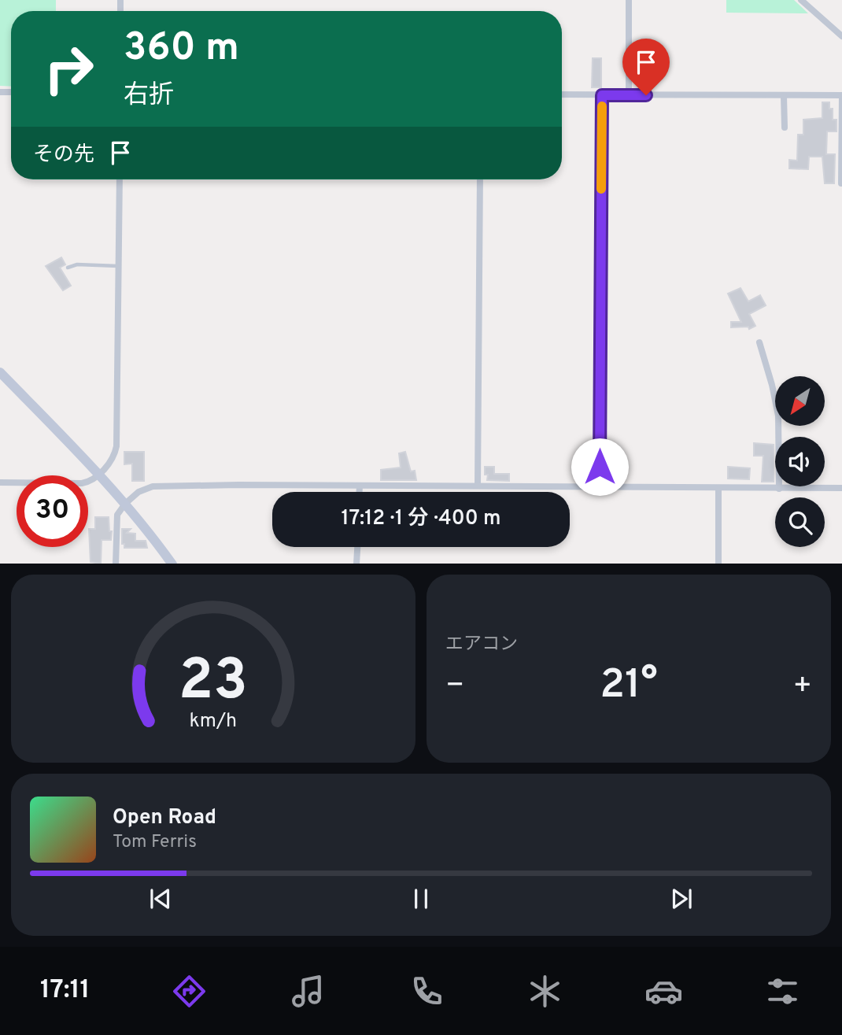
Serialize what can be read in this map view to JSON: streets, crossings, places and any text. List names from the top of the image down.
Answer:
{
  "north": "bottom left",
  "page": {
    "turn": ["360 m", "右折"],
    "then": "その先",
    "limit": "30",
    "trip": "17:12 · 1 分 · 400 m",
    "tile": "エアコン",
    "heat": ["−", "21°", "+"],
    "song": ["Open Road", "Tom Ferris"],
    "tabs": "17:11",
    "gauge": ["23", "km/h"]
  }
}
